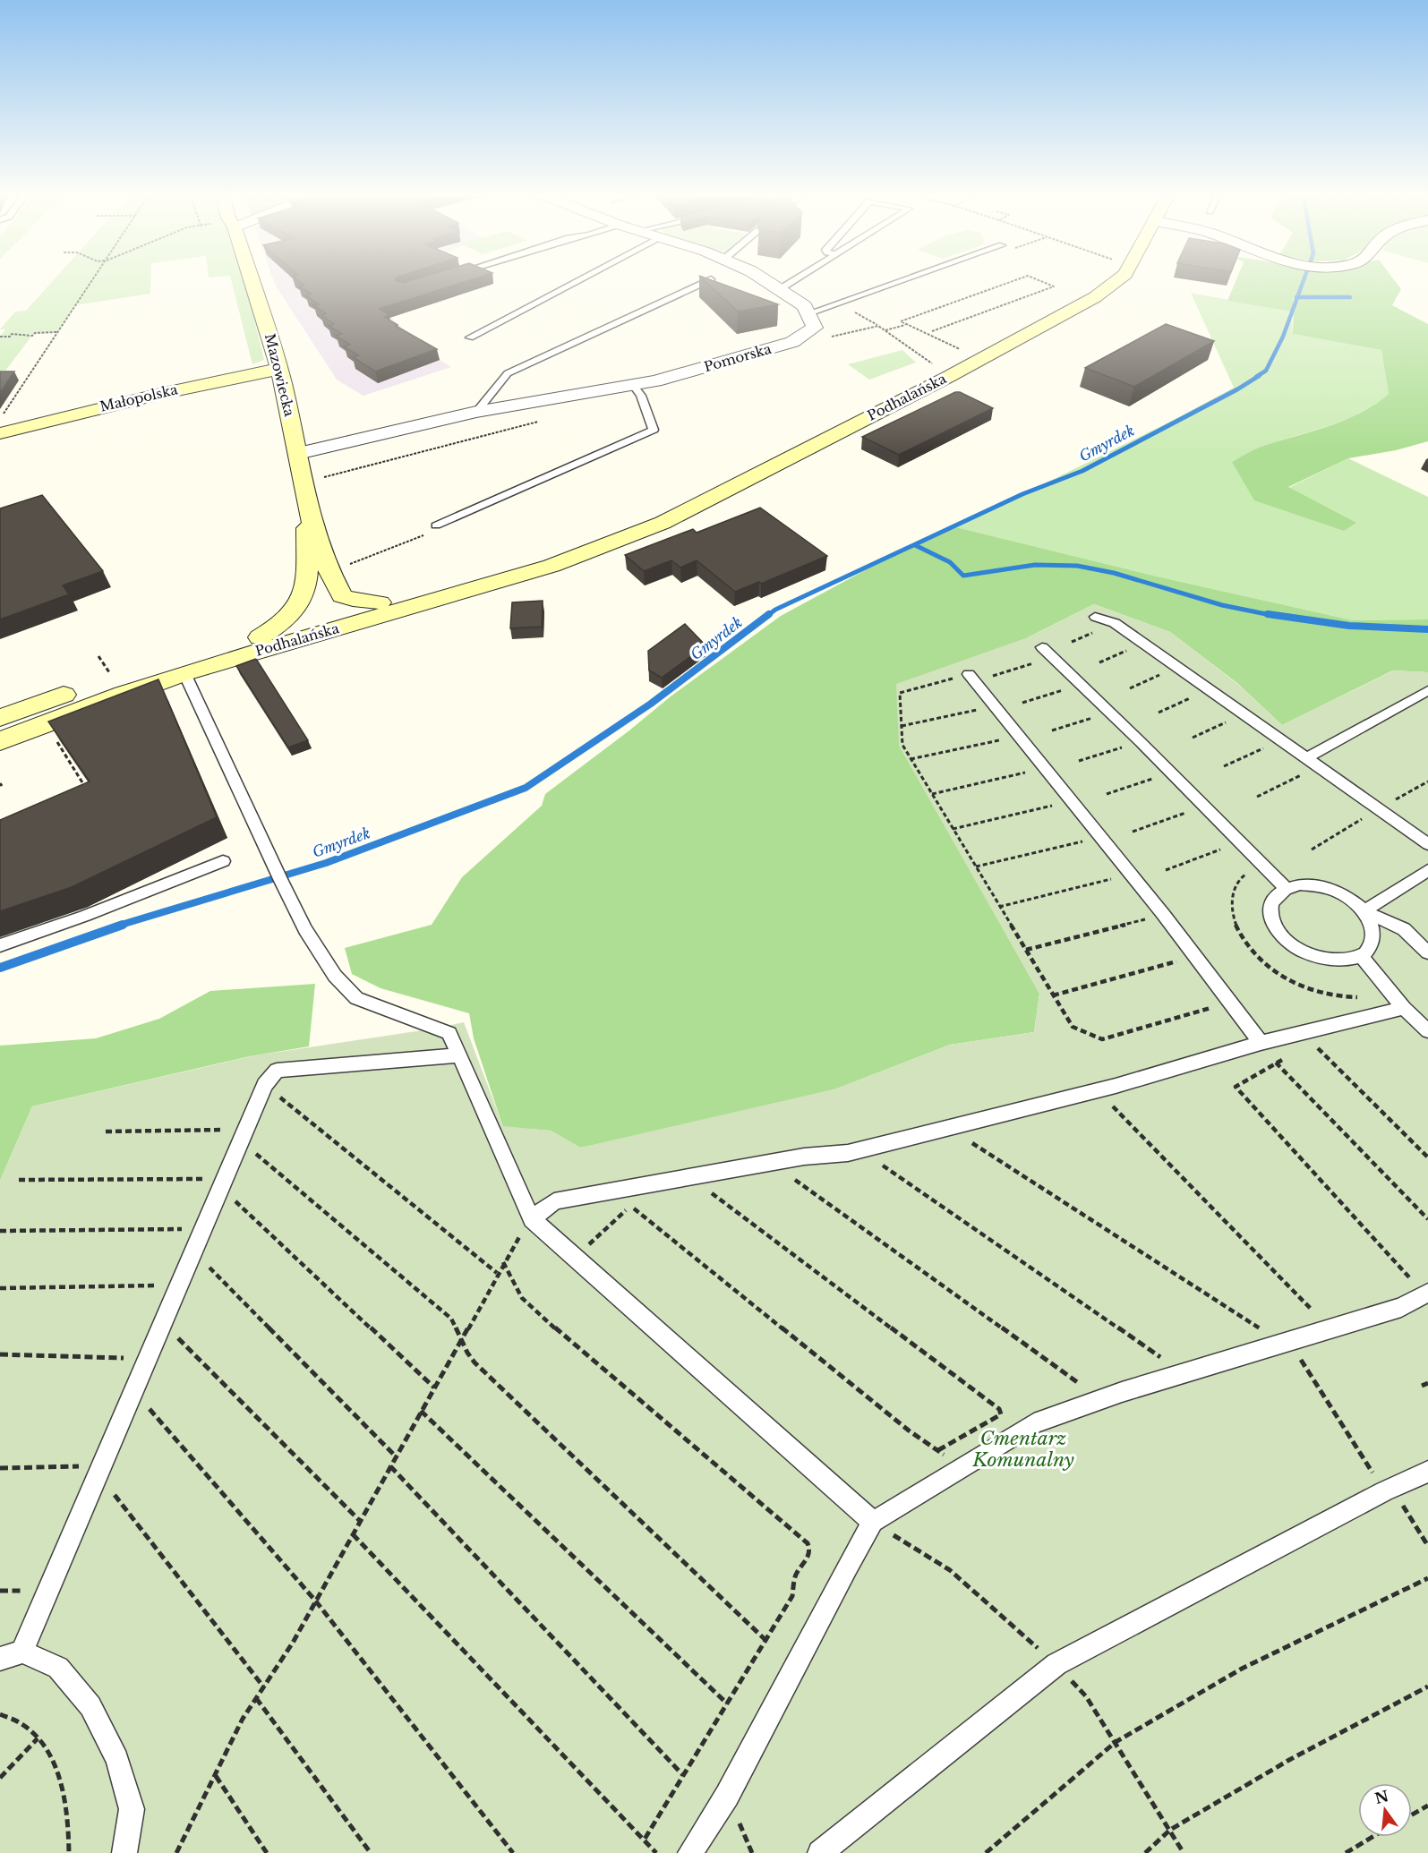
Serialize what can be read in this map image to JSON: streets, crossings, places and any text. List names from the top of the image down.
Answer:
{
  "streets": {
    "street": [
      "Pomorska",
      "Mazowiecka",
      "Podhalańska",
      "Małopolska"
    ]
  },
  "crossings": [
    ["Pomorska", "Mazowiecka"],
    ["Mazowiecka", "Małopolska"]
  ],
  "water": ["Gmyrdek"],
  "parks": ["Cmentarz Komunalny"],
  "north": "top"
}
